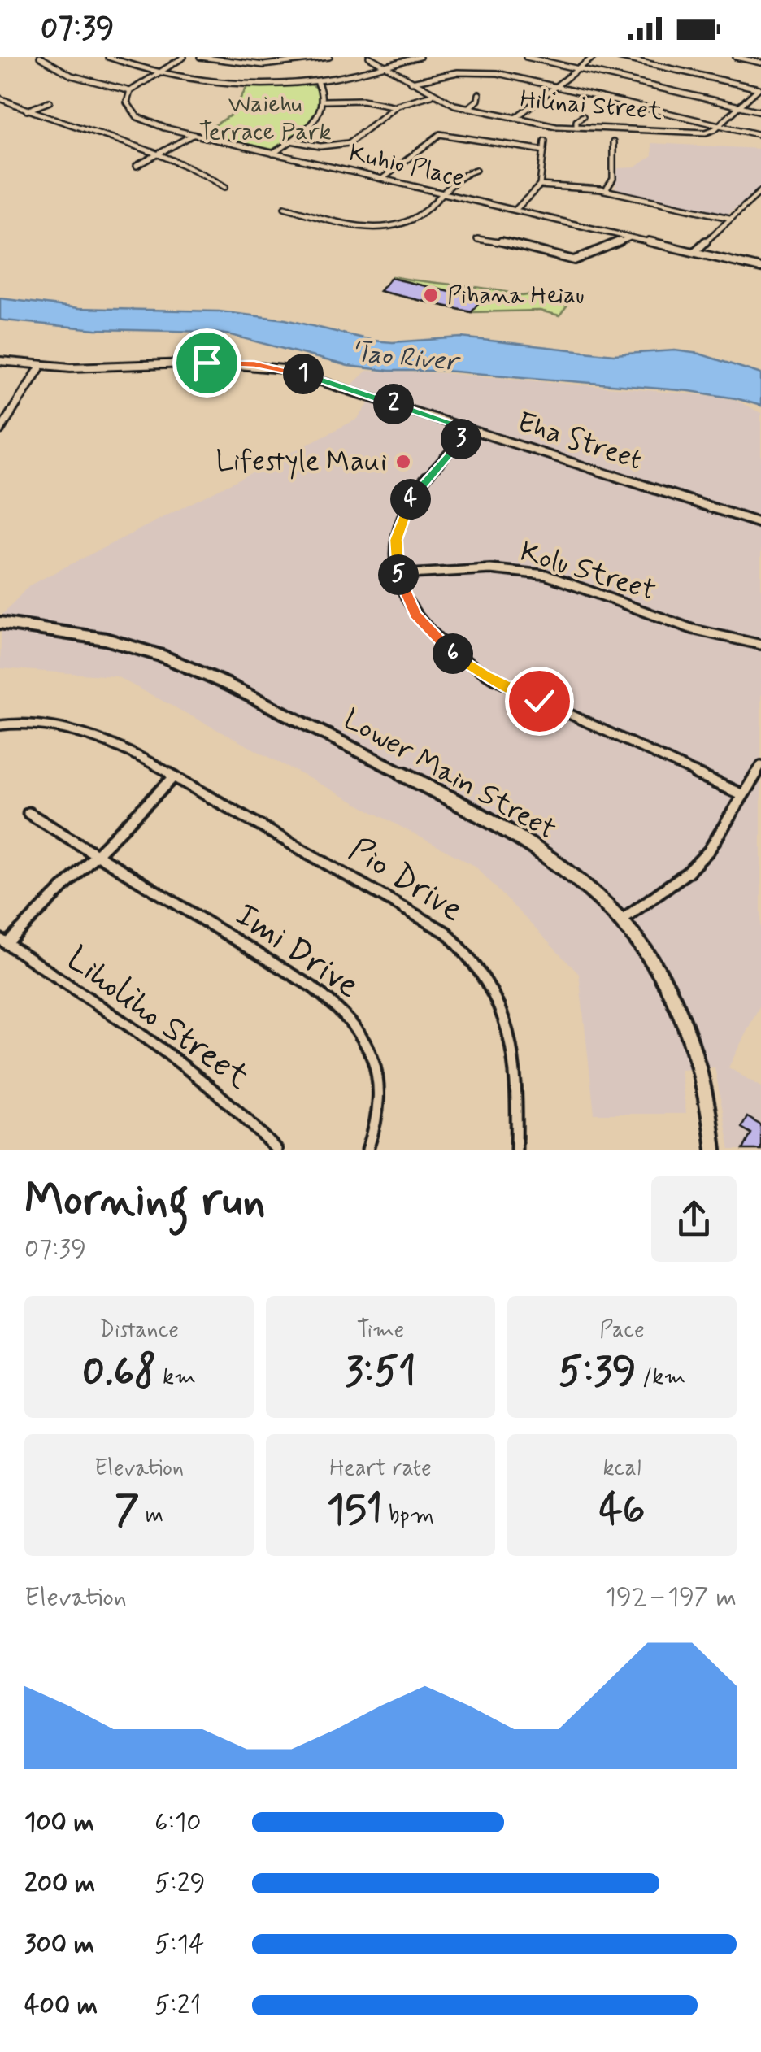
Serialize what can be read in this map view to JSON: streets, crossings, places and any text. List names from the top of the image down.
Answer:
{
  "streets": {
    "street": [
      "Hilinai Street",
      "Kuhio Place",
      "Eha Street",
      "Kolu Street",
      "Lower Main Street",
      "Pio Drive",
      "Imi Drive",
      "Liholiho Street"
    ]
  },
  "water": ["ʻĪao River"],
  "parks": ["Waiehu Terrace Park"],
  "places": ["Pihana Heiau", "Lifestyle Maui"],
  "page": {
    "status": "07:39",
    "pins": [
      "1",
      "2",
      "3",
      "4",
      "5",
      "6"
    ],
    "heading": ["Morning run", "07:39"],
    "stats": [
      ["Distance", "0.68 km"],
      ["Time", "3:51"],
      ["Pace", "5:39 /km"],
      ["Elevation", "7 m"],
      ["Heart rate", "151 bpm"],
      ["kcal", "46"]
    ],
    "chart": ["Elevation", "192–197 m"],
    "list": [
      {
        "name": "100 m",
        "note": "6:10"
      },
      {
        "name": "200 m",
        "note": "5:29"
      },
      {
        "name": "300 m",
        "note": "5:14"
      },
      {
        "name": "400 m",
        "note": "5:21"
      }
    ]
  }
}
